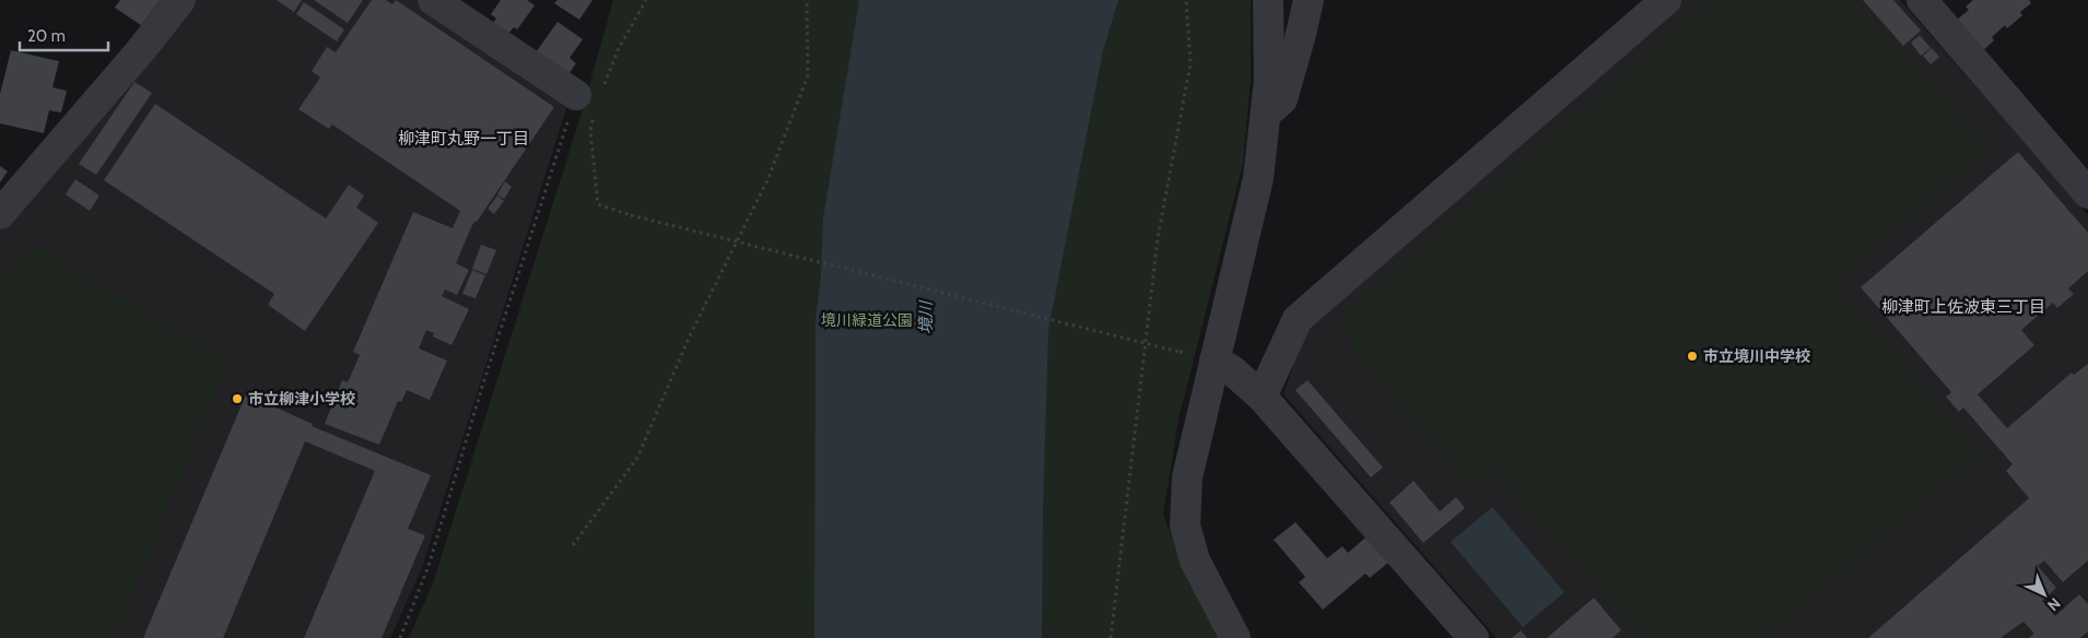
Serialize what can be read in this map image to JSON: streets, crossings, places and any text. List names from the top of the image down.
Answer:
{
  "districts": ["柳津町丸野一丁目", "柳津町上佐波東三丁目"],
  "water": ["境川"],
  "parks": ["境川緑道公園"],
  "places": ["市立境川中学校", "市立柳津小学校"],
  "scale_bar": "20 m",
  "north": "bottom right"
}
